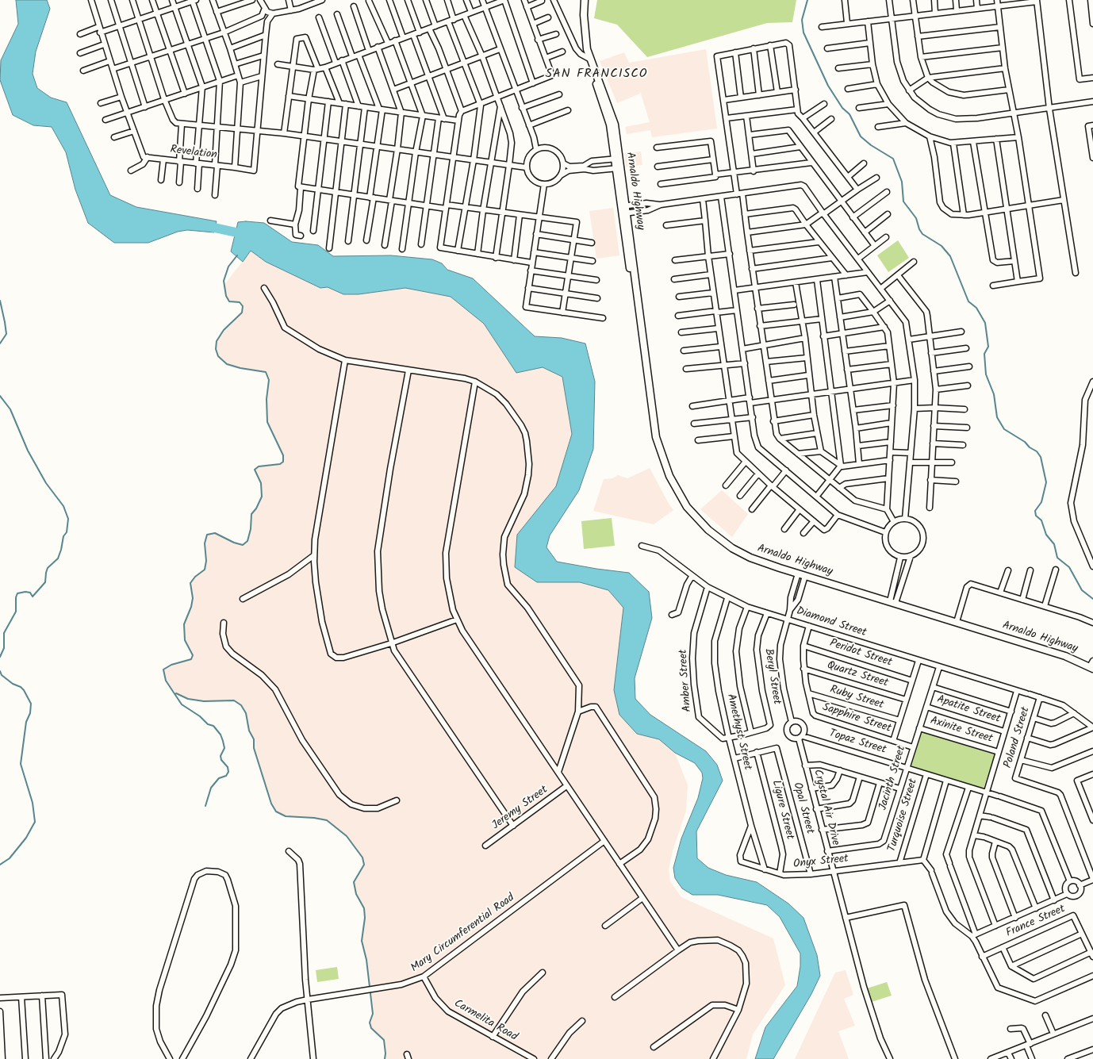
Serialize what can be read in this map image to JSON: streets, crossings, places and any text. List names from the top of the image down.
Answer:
{
  "streets": {
    "main road": ["Arnaldo Highway"],
    "street": [
      "Revelation",
      "Diamond Street",
      "Peridot Street",
      "Quartz Street",
      "Beryl Street",
      "Amber Street",
      "Ruby Street",
      "Apatite Street",
      "Sapphire Street",
      "Axinite Street",
      "Amethyst Street",
      "Poland Street",
      "Topaz Street",
      "Jacinth Street",
      "Crystal Air Drive",
      "Jeremy Street",
      "Opal Street",
      "Ligure Street",
      "Turquoise Street",
      "Onyx Street",
      "France Street",
      "Mary Circumferential Road",
      "Carmelita Road"
    ]
  },
  "crossings": [
    ["Diamond Street", "Beryl Street"],
    ["Diamond Street", "Amber Street"],
    ["Diamond Street", "Amethyst Street"],
    ["Diamond Street", "Poland Street"],
    ["Diamond Street", "Jacinth Street"],
    ["Amber Street", "Amethyst Street"],
    ["Ruby Street", "Sapphire Street"],
    ["Apatite Street", "Jacinth Street"],
    ["Sapphire Street", "Jacinth Street"],
    ["Axinite Street", "Jacinth Street"],
    ["Amethyst Street", "Onyx Street"],
    ["Topaz Street", "Jacinth Street"],
    ["Topaz Street", "Crystal Air Drive"],
    ["Topaz Street", "Turquoise Street"],
    ["Jacinth Street", "Crystal Air Drive"],
    ["Crystal Air Drive", "Onyx Street"],
    ["Opal Street", "Ligure Street"],
    ["Opal Street", "Onyx Street"],
    ["Ligure Street", "Onyx Street"],
    ["Turquoise Street", "Onyx Street"],
    ["Mary Circumferential Road", "Carmelita Road"]
  ],
  "districts": ["SAN FRANCISCO"]
}
